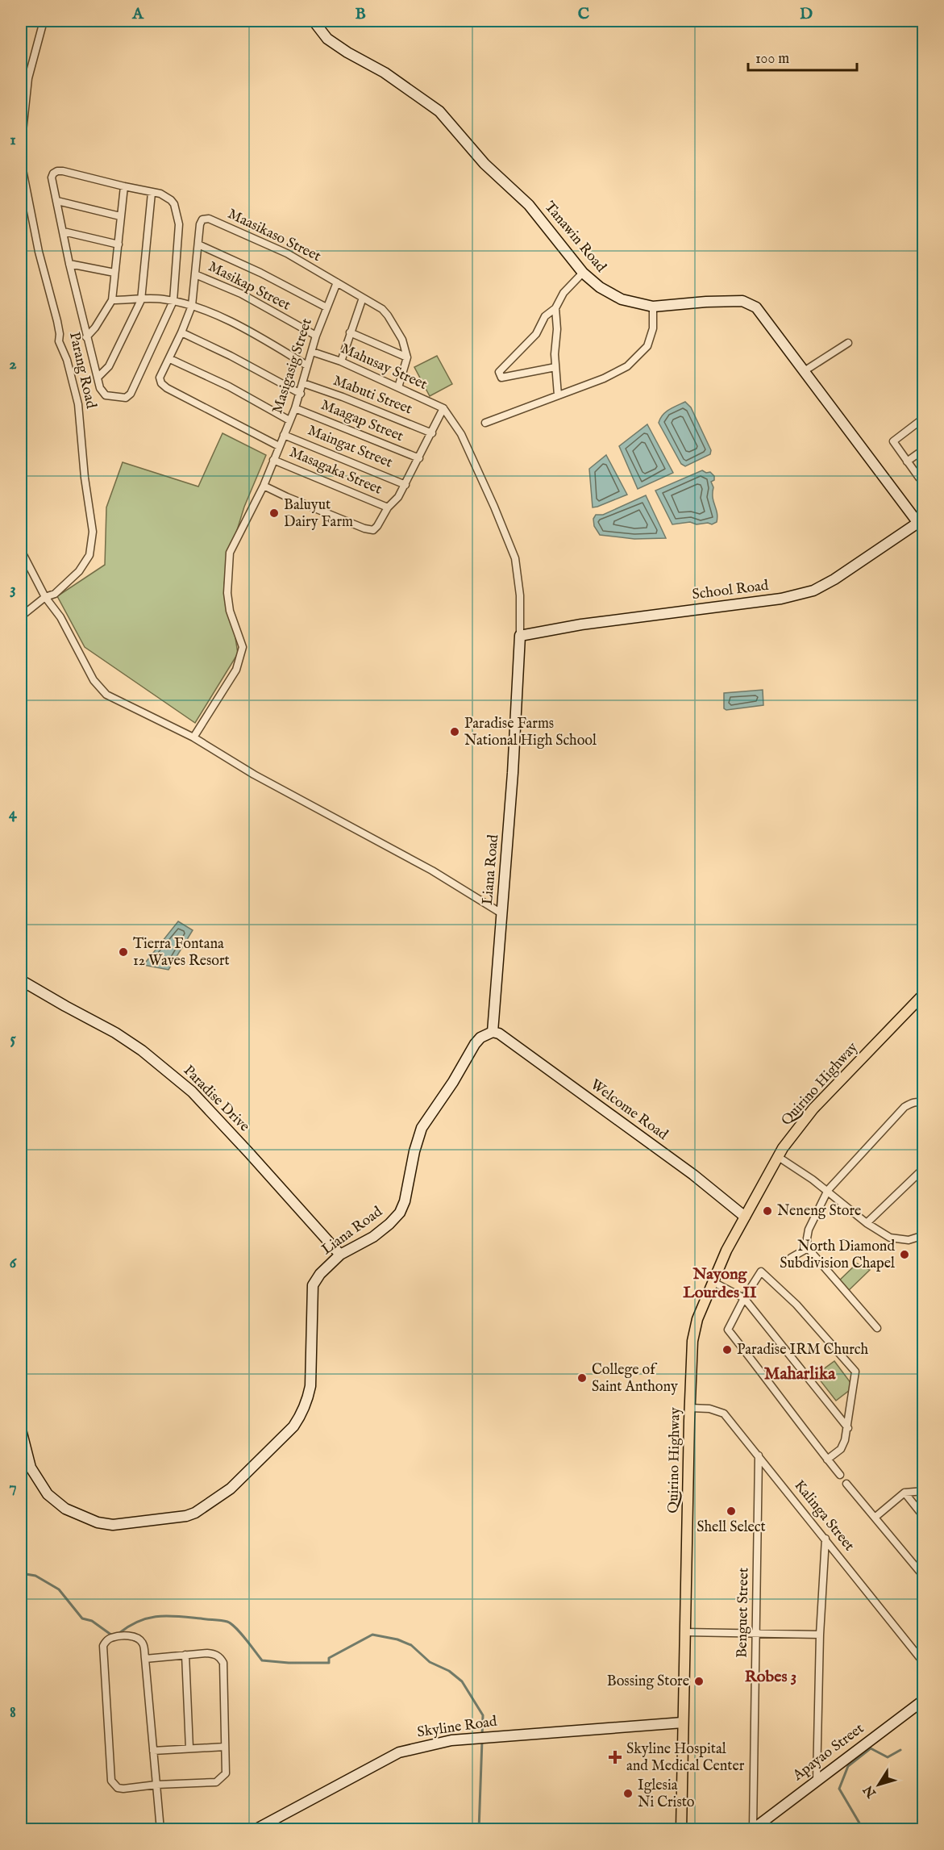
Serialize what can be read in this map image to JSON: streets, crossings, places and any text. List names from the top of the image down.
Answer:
{
  "streets": {
    "main road": ["Quirino Highway"],
    "street": [
      "Maasikaso Street",
      "Tanawin Road",
      "Masikap Street",
      "Masigasig Street",
      "Mahusay Street",
      "Parang Road",
      "Mabuti Street",
      "Maagap Street",
      "Maingat Street",
      "Masagaka Street",
      "School Road",
      "Liana Road",
      "Paradise Drive",
      "Welcome Road",
      "Kalinga Street",
      "Benguet Street",
      "Skyline Road",
      "Apayao Street"
    ]
  },
  "crossings": [
    ["Maasikaso Street", "Masikap Street"],
    ["Maasikaso Street", "Masigasig Street"],
    ["Tanawin Road", "School Road"],
    ["Masikap Street", "Masigasig Street"],
    ["Masigasig Street", "Mahusay Street"],
    ["Masigasig Street", "Mabuti Street"],
    ["Masigasig Street", "Maagap Street"],
    ["Masigasig Street", "Maingat Street"],
    ["Masigasig Street", "Masagaka Street"],
    ["School Road", "Liana Road"],
    ["Liana Road", "Paradise Drive"],
    ["Liana Road", "Welcome Road"],
    ["Quirino Highway", "Welcome Road"],
    ["Quirino Highway", "Kalinga Street"],
    ["Quirino Highway", "Skyline Road"],
    ["Kalinga Street", "Benguet Street"],
    ["Benguet Street", "Apayao Street"]
  ],
  "districts": ["Nayong Lourdes II", "Maharlika", "Robes 3"],
  "places": {
    "other": [
      "Baluyut Dairy Farm",
      "Paradise Farms National High School",
      "Tierra Fontana 12 Waves Resort",
      "Neneng Store",
      "North Diamond Subdivision Chapel",
      "Paradise IRM Church",
      "College of Saint Anthony",
      "Shell Select",
      "Bossing Store",
      "Iglesia Ni Cristo"
    ],
    "health": ["Skyline Hospital and Medical Center"]
  },
  "scale_bar": "100 m",
  "north": "bottom left",
  "grid": {
    "columns": [
      "A",
      "B",
      "C",
      "D"
    ],
    "rows": [
      "1",
      "2",
      "3",
      "4",
      "5",
      "6",
      "7",
      "8"
    ]
  }
}
